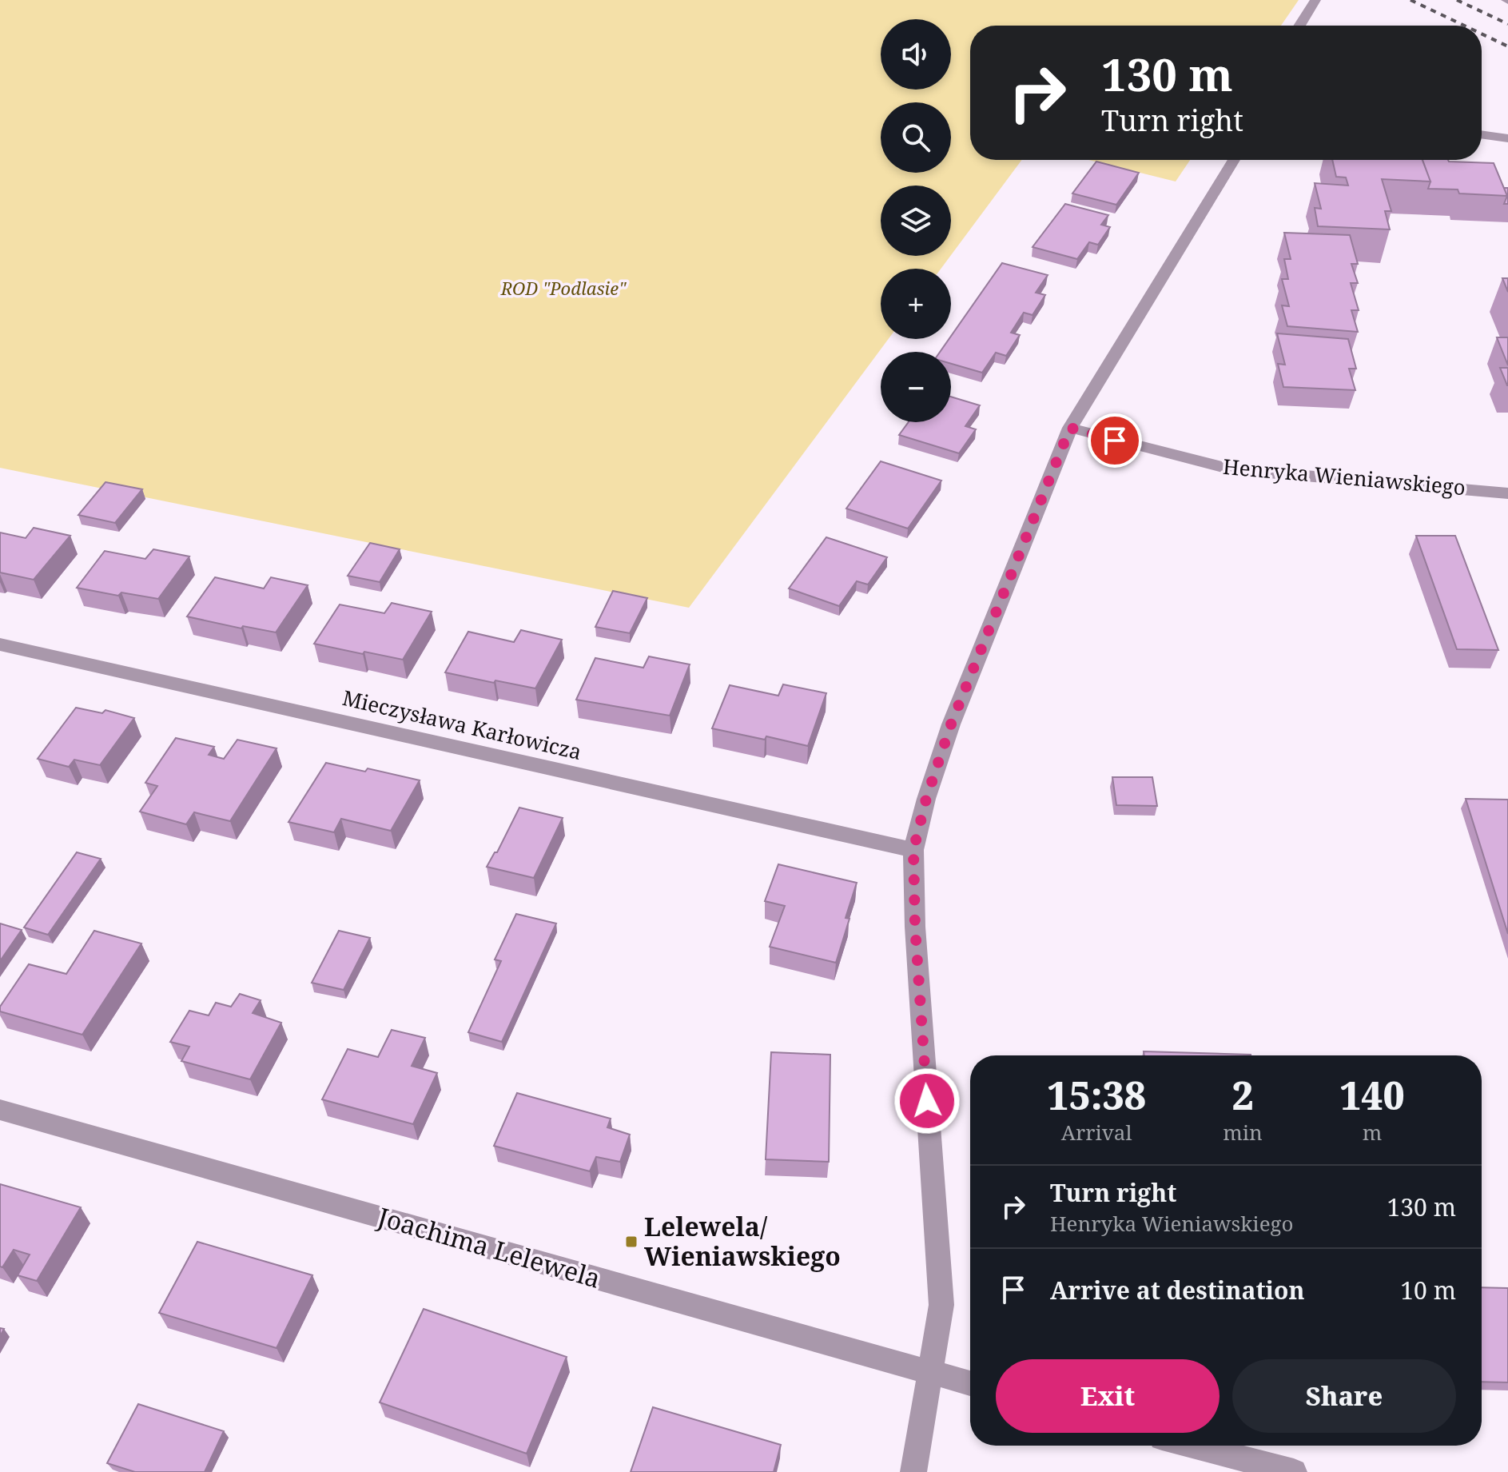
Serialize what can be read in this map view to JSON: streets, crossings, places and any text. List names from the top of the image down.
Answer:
{
  "streets": {
    "street": ["Henryka Wieniawskiego", "Mieczysława Karłowicza", "Joachima Lelewela"]
  },
  "parks": ["ROD \"Podlasie\""],
  "places": {
    "transit": ["Lelewela/ Wieniawskiego"]
  },
  "page": {
    "map_buttons": ["+", "−"],
    "turn": ["130 m", "Turn right"],
    "eta": [
      "15:38",
      "Arrival",
      "2",
      "min",
      "140",
      "m"
    ],
    "list": [
      {
        "name": "Turn right",
        "note": "Henryka Wieniawskiego",
        "value": "130 m"
      },
      {
        "name": "Arrive at destination",
        "value": "10 m"
      }
    ],
    "buttons": ["Exit", "Share"]
  }
}
